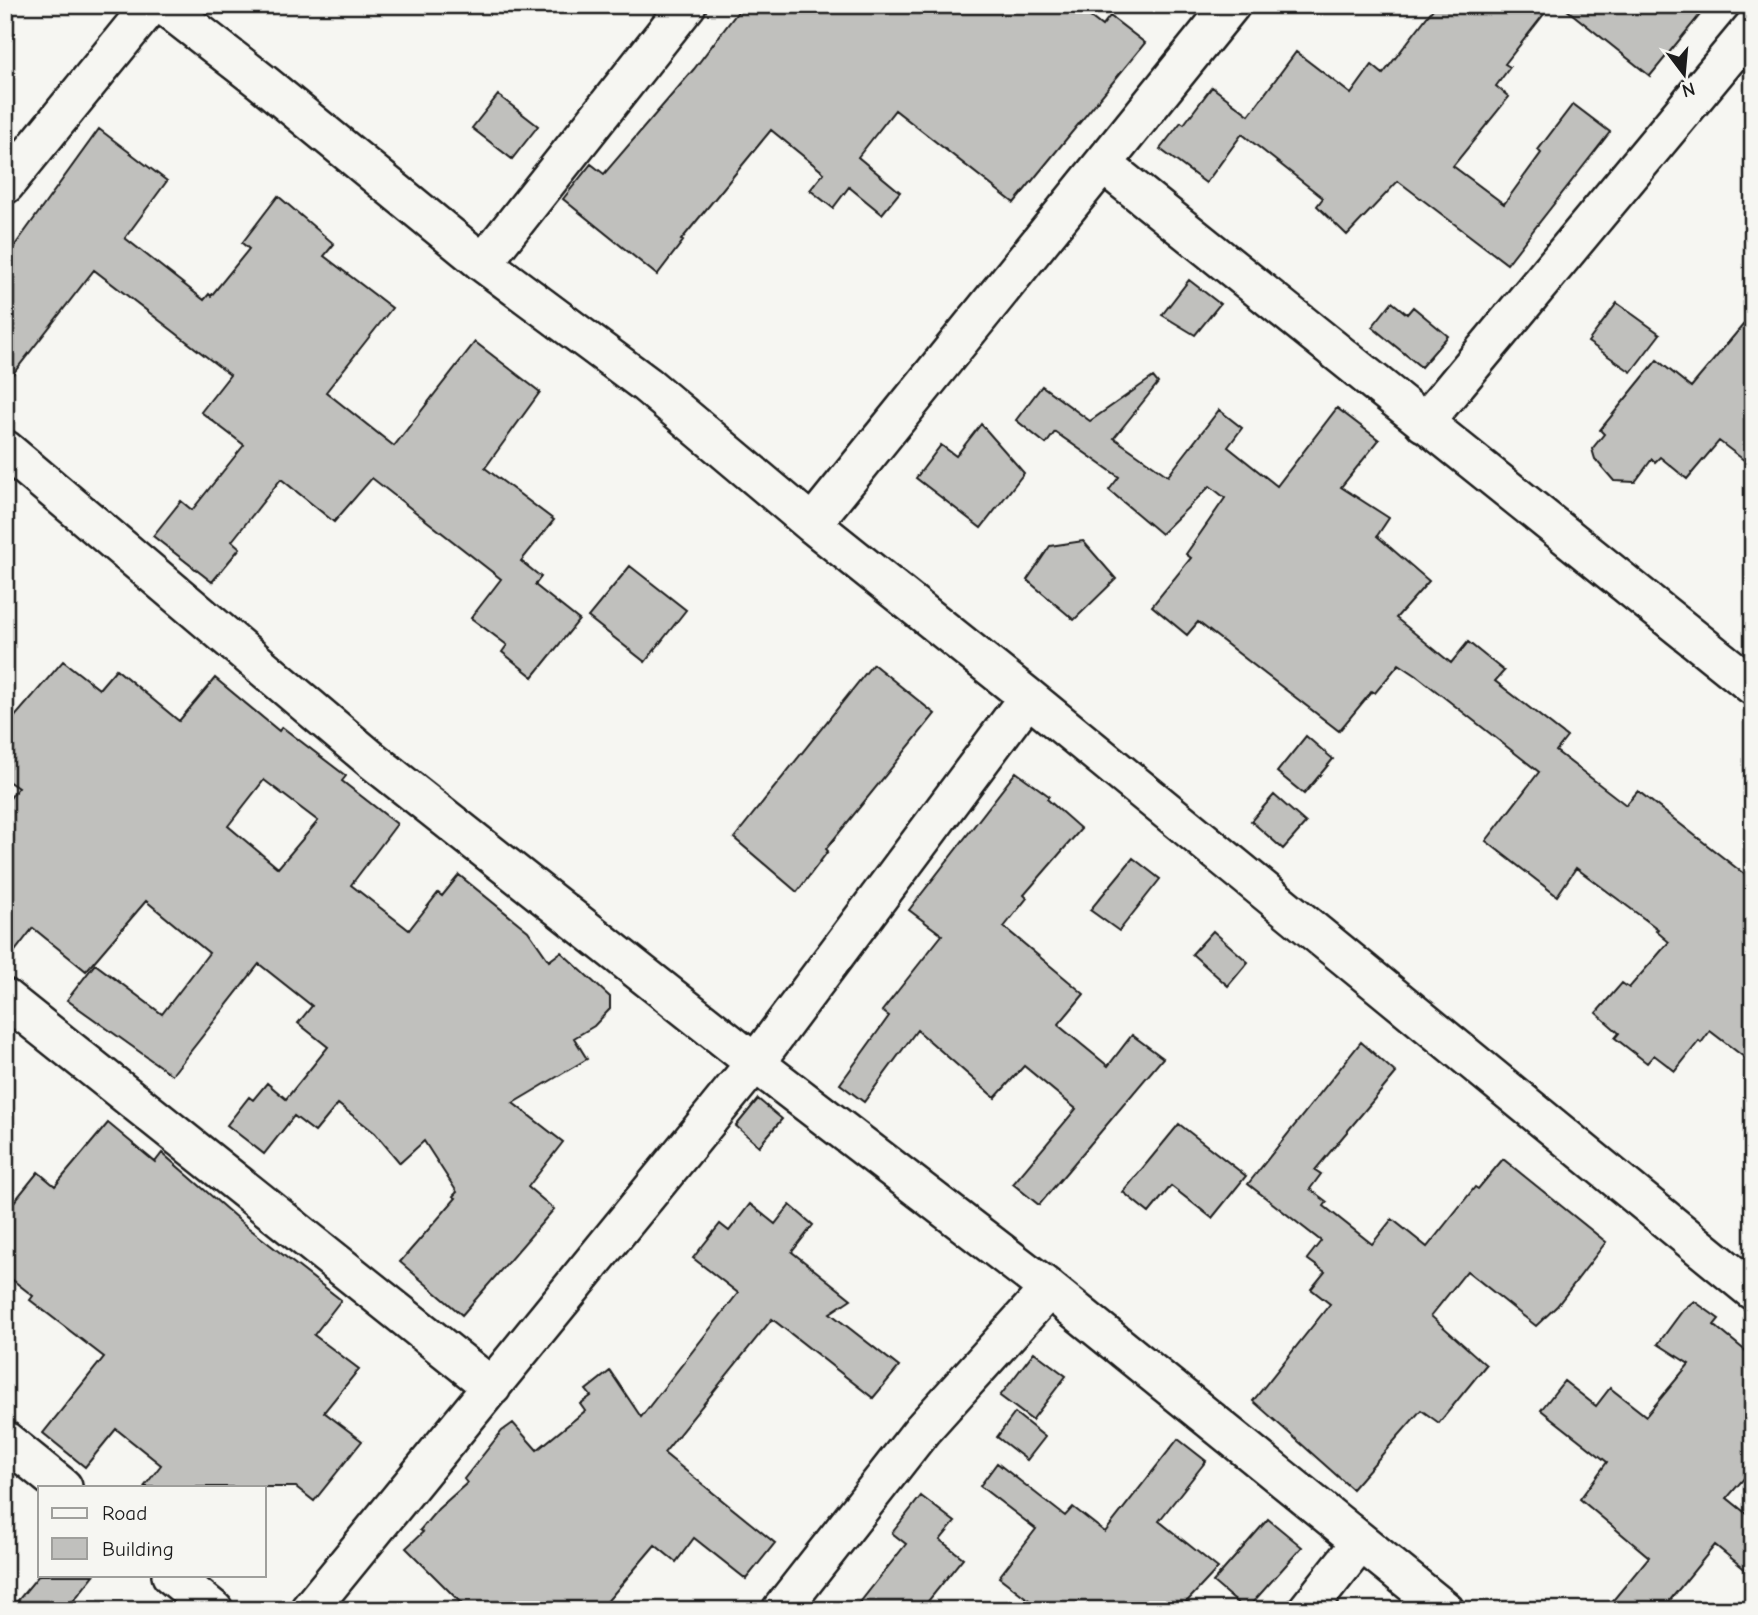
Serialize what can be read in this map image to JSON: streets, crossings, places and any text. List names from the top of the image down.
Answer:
{
  "legend": ["Road", "Building"],
  "north": "bottom"
}
